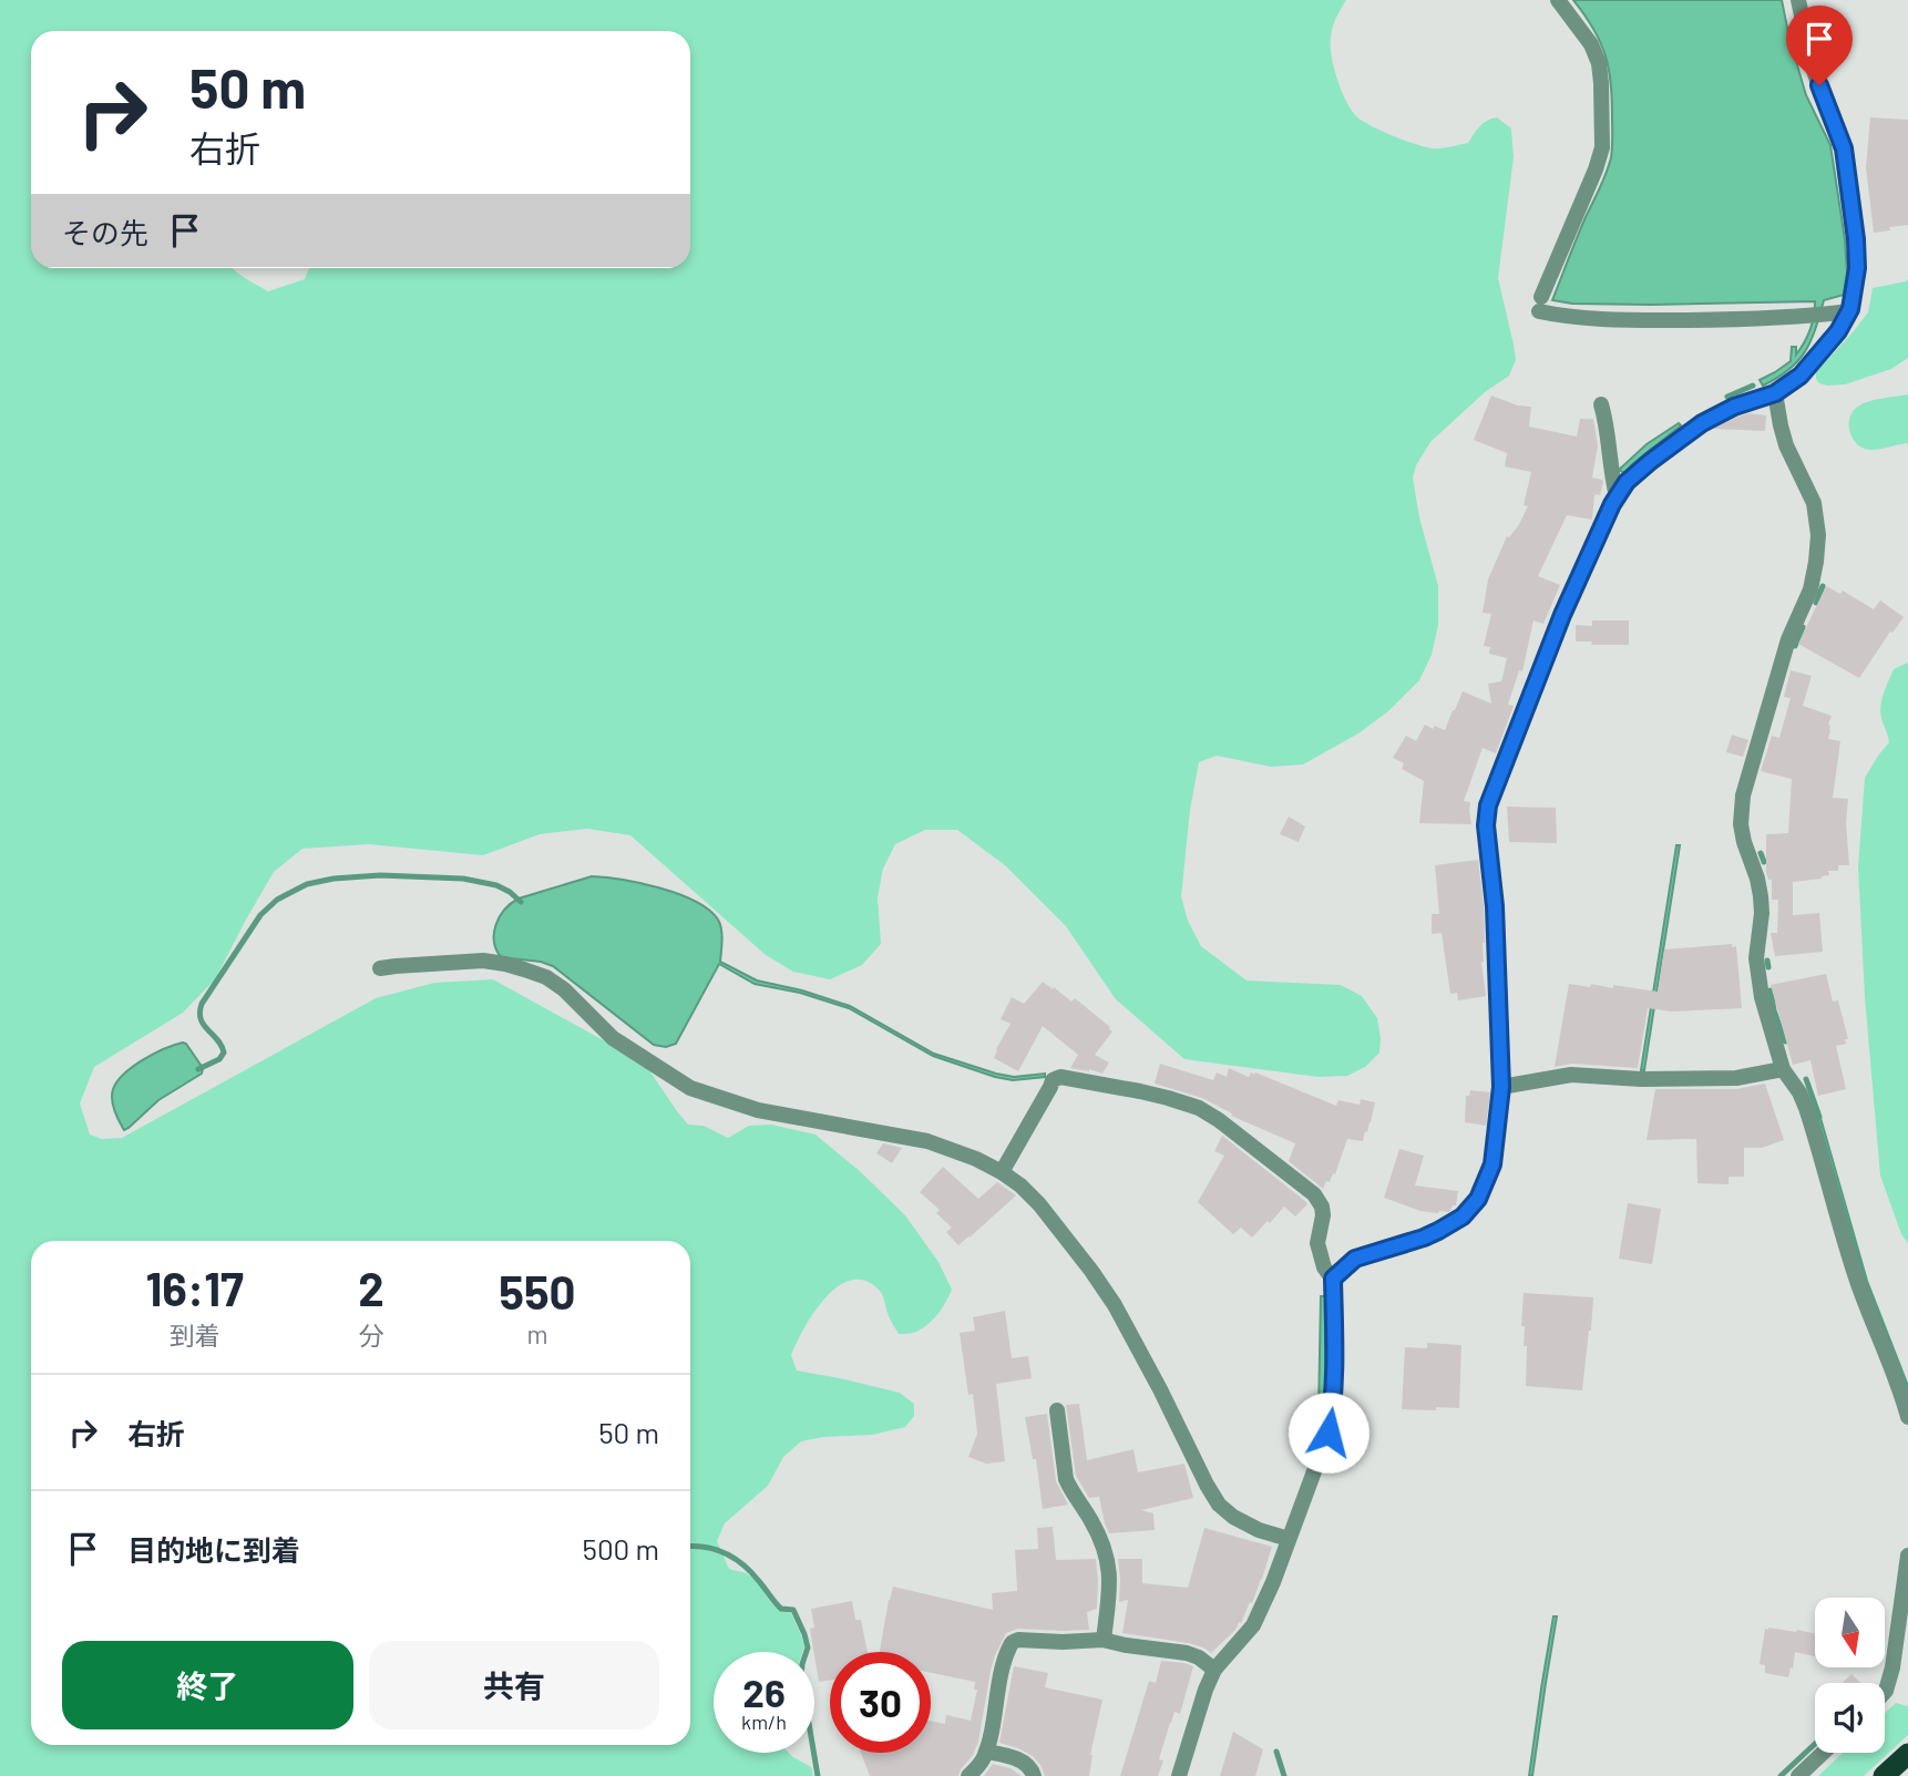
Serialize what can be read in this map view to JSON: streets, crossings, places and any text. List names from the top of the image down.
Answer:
{
  "north": "bottom",
  "page": {
    "turn": ["50 m", "右折"],
    "then": "その先",
    "eta": [
      "16:17",
      "到着",
      "2",
      "分",
      "550",
      "m"
    ],
    "list": [
      {
        "name": "右折",
        "value": "50 m"
      },
      {
        "name": "目的地に到着",
        "value": "500 m"
      }
    ],
    "buttons": ["終了", "共有"],
    "speed": "26 km/h",
    "limit": "30"
  }
}
